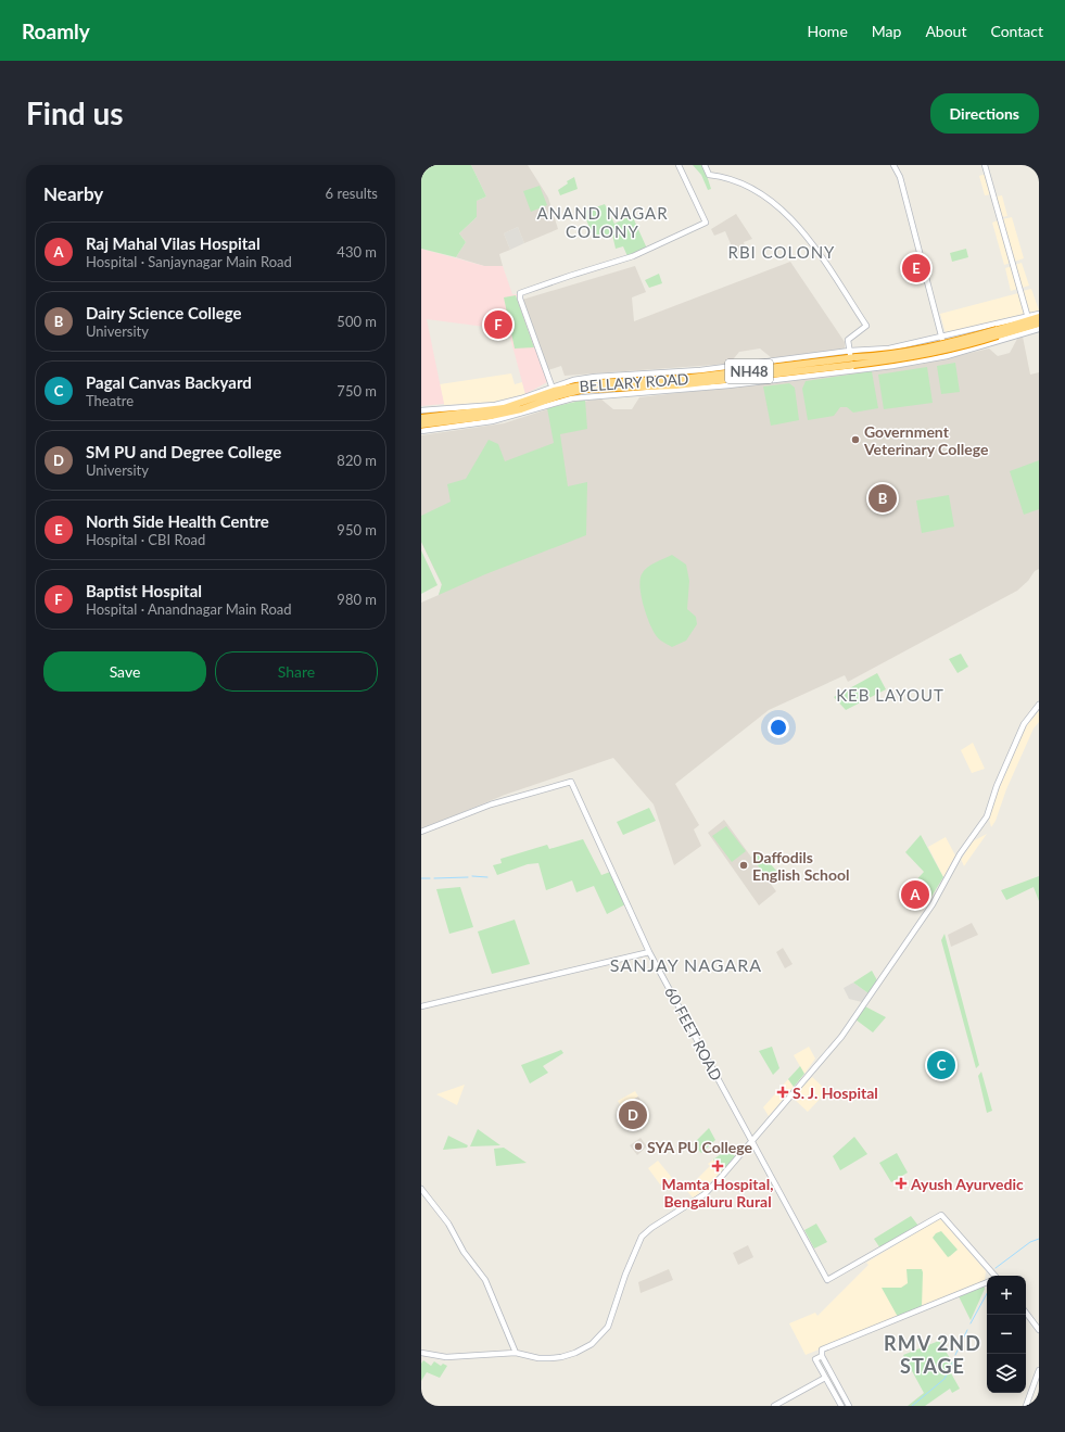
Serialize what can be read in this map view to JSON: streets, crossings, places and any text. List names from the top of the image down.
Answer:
{
  "streets": {
    "highway": ["NH48", "BELLARY ROAD"],
    "street": ["60 FEET ROAD"]
  },
  "crossings": [
    ["NH48", "BELLARY ROAD"]
  ],
  "districts": [
    "ANAND NAGAR COLONY",
    "RBI COLONY",
    "KEB LAYOUT",
    "SANJAY NAGARA",
    "RMV 2ND STAGE"
  ],
  "places": {
    "other": ["Government Veterinary College", "Daffodils English School", "SYA PU College"],
    "health": ["S. J. Hospital", "Mamta Hospital, Bengaluru Rural", "Ayush Ayurvedic"]
  },
  "page": {
    "header": "Roamly",
    "nav": [
      "Home",
      "Map",
      "About",
      "Contact"
    ],
    "buttons": [
      "Directions",
      ["Save", "Share"]
    ],
    "title": "Find us",
    "heading": ["Nearby", "6 results"],
    "list": [
      {
        "mark": "A",
        "name": "Raj Mahal Vilas Hospital",
        "note": "Hospital · Sanjaynagar Main Road",
        "value": "430 m"
      },
      {
        "mark": "B",
        "name": "Dairy Science College",
        "note": "University",
        "value": "500 m"
      },
      {
        "mark": "C",
        "name": "Pagal Canvas Backyard",
        "note": "Theatre",
        "value": "750 m"
      },
      {
        "mark": "D",
        "name": "SM PU and Degree College",
        "note": "University",
        "value": "820 m"
      },
      {
        "mark": "E",
        "name": "North Side Health Centre",
        "note": "Hospital · CBI Road",
        "value": "950 m"
      },
      {
        "mark": "F",
        "name": "Baptist Hospital",
        "note": "Hospital · Anandnagar Main Road",
        "value": "980 m"
      }
    ],
    "pins": [
      "E",
      "F",
      "B",
      "A",
      "C",
      "D"
    ],
    "map_buttons": ["+", "−"]
  }
}
